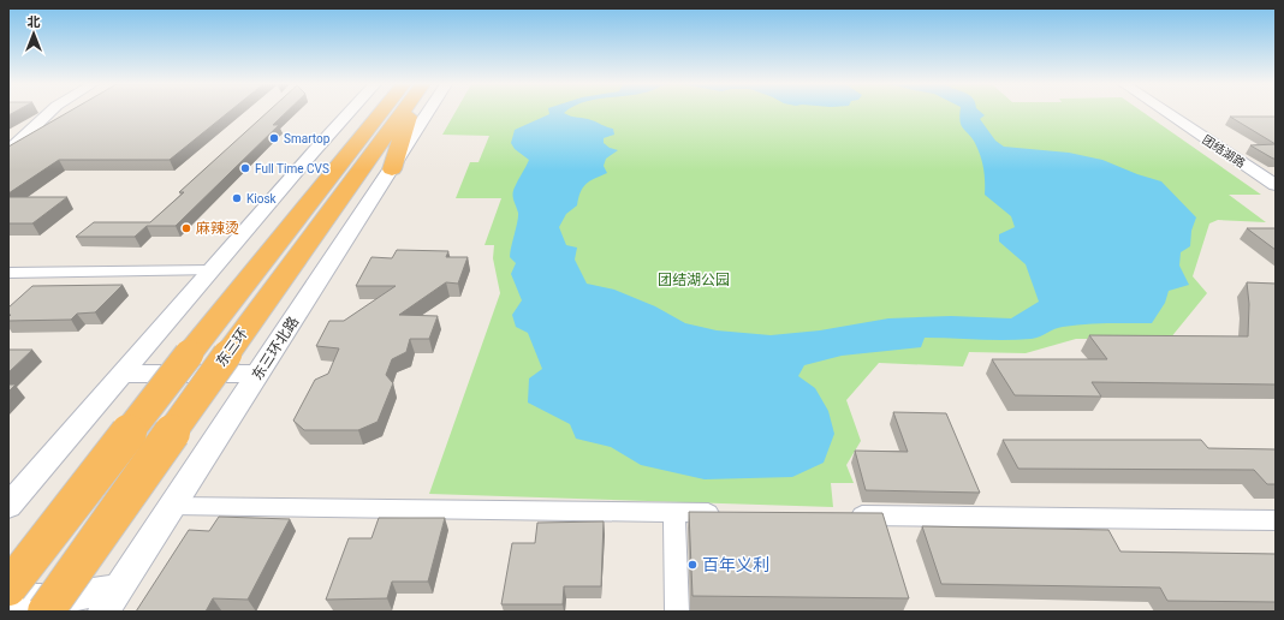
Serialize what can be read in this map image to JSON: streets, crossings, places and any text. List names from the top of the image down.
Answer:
{
  "streets": {
    "highway": ["东三环"],
    "street": ["团结湖路", "东三环北路"]
  },
  "parks": ["团结湖公园"],
  "places": [
    "Smartop",
    "Full Time CVS",
    "Kiosk",
    "麻辣烫",
    "百年义利"
  ],
  "north": "top"
}
